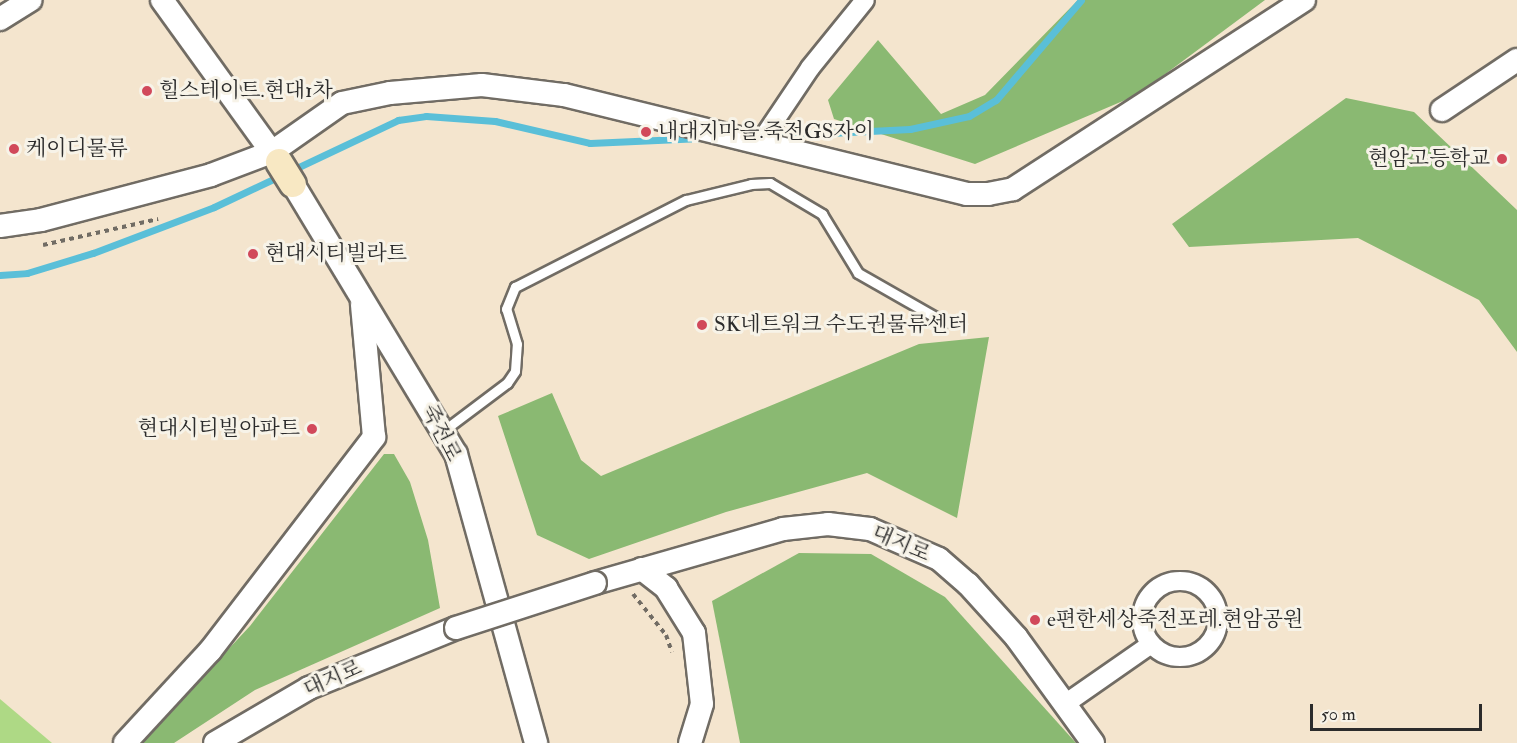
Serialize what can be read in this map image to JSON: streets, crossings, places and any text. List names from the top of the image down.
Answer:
{
  "streets": {
    "street": ["죽전로", "대지로"]
  },
  "places": [
    "힐스테이트.현대1차",
    "내대지마을.죽전GS자이",
    "케이디물류",
    "현암고등학교",
    "현대시티빌라트",
    "SK네트워크 수도권물류센터",
    "현대시티빌아파트",
    "e편한세상죽전포레.현암공원"
  ],
  "scale_bar": "50 m"
}
